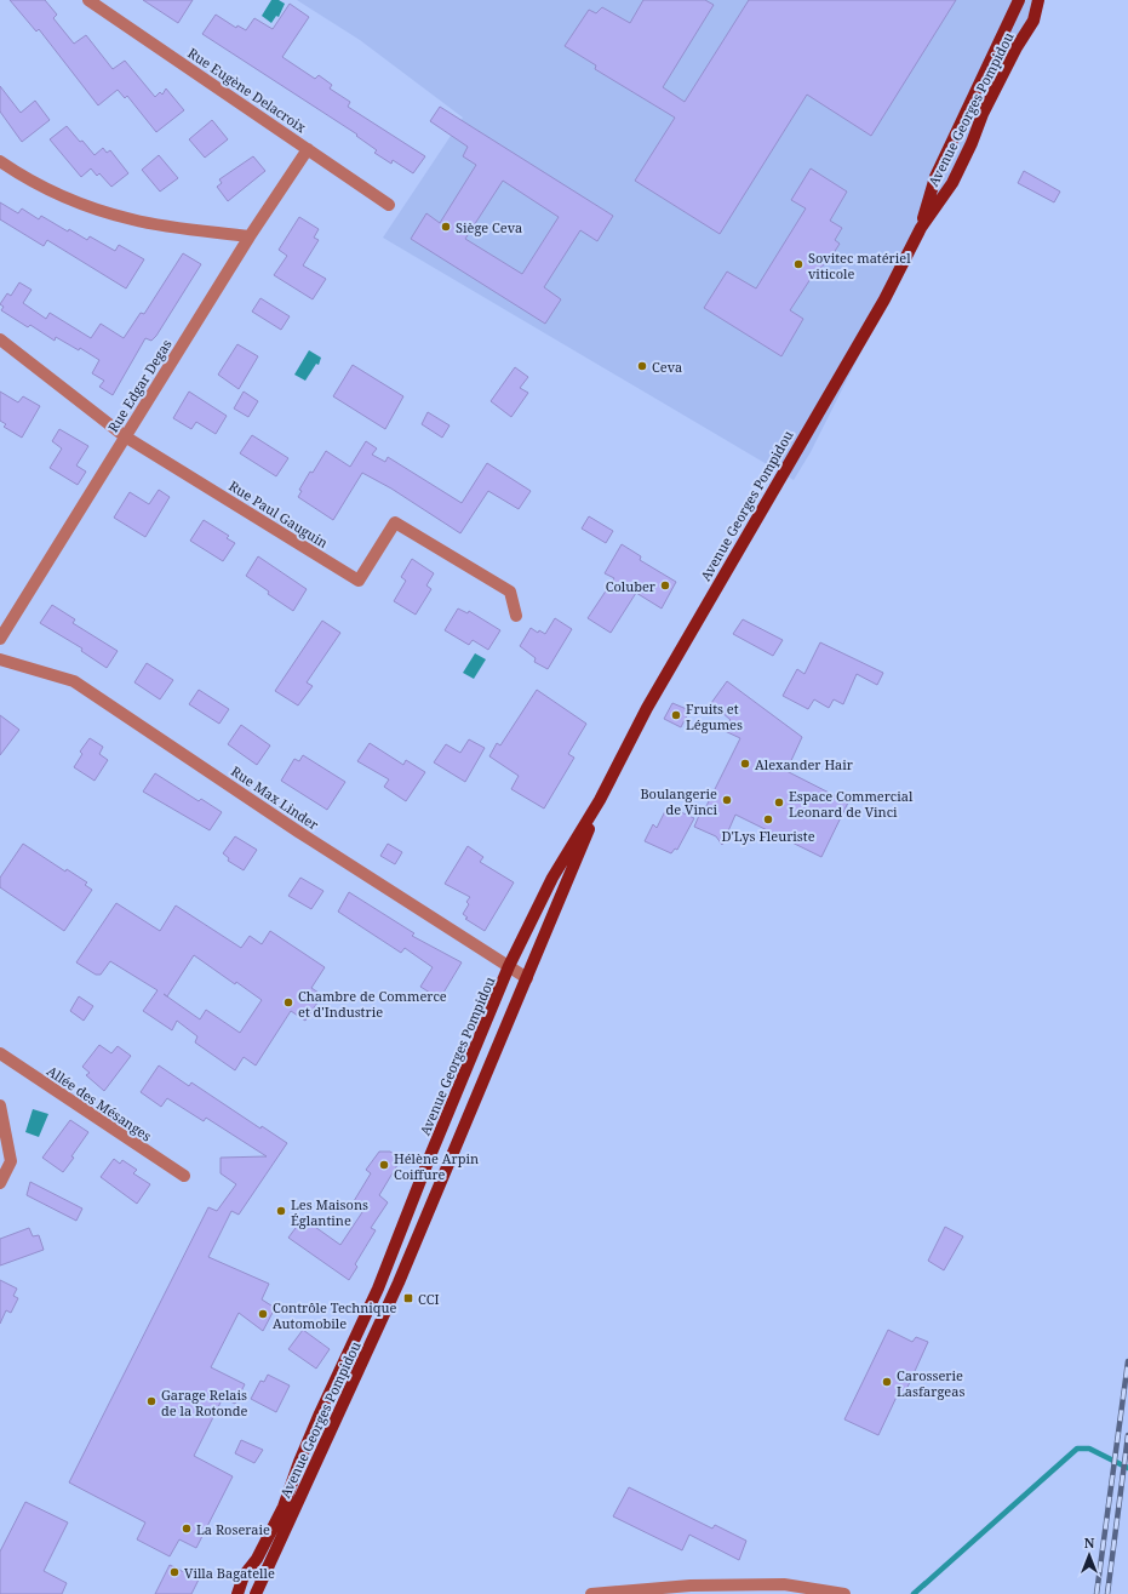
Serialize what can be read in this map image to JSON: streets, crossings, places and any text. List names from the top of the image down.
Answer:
{
  "streets": {
    "main road": ["Avenue Georges Pompidou"],
    "street": [
      "Rue Eugène Delacroix",
      "Rue Edgar Degas",
      "Rue Paul Gauguin",
      "Rue Max Linder",
      "Allée des Mésanges"
    ]
  },
  "crossings": [
    ["Rue Eugène Delacroix", "Rue Edgar Degas"],
    ["Avenue Georges Pompidou", "Rue Max Linder"],
    ["Rue Edgar Degas", "Rue Paul Gauguin"]
  ],
  "places": {
    "other": [
      "Siège Ceva",
      "Sovitec matériel viticole",
      "Ceva",
      "Coluber",
      "Fruits et Légumes",
      "Alexander Hair",
      "Boulangerie de Vinci",
      "Espace Commercial Leonard de Vinci",
      "D'Lys Fleuriste",
      "Chambre de Commerce et d'Industrie",
      "Hélène Arpin Coiffure",
      "Les Maisons Églantine",
      "Contrôle Technique Automobile",
      "Carosserie Lasfargeas",
      "Garage Relais de la Rotonde",
      "La Roseraie",
      "Villa Bagatelle"
    ],
    "transit": ["CCI"]
  },
  "north": "top"
}
